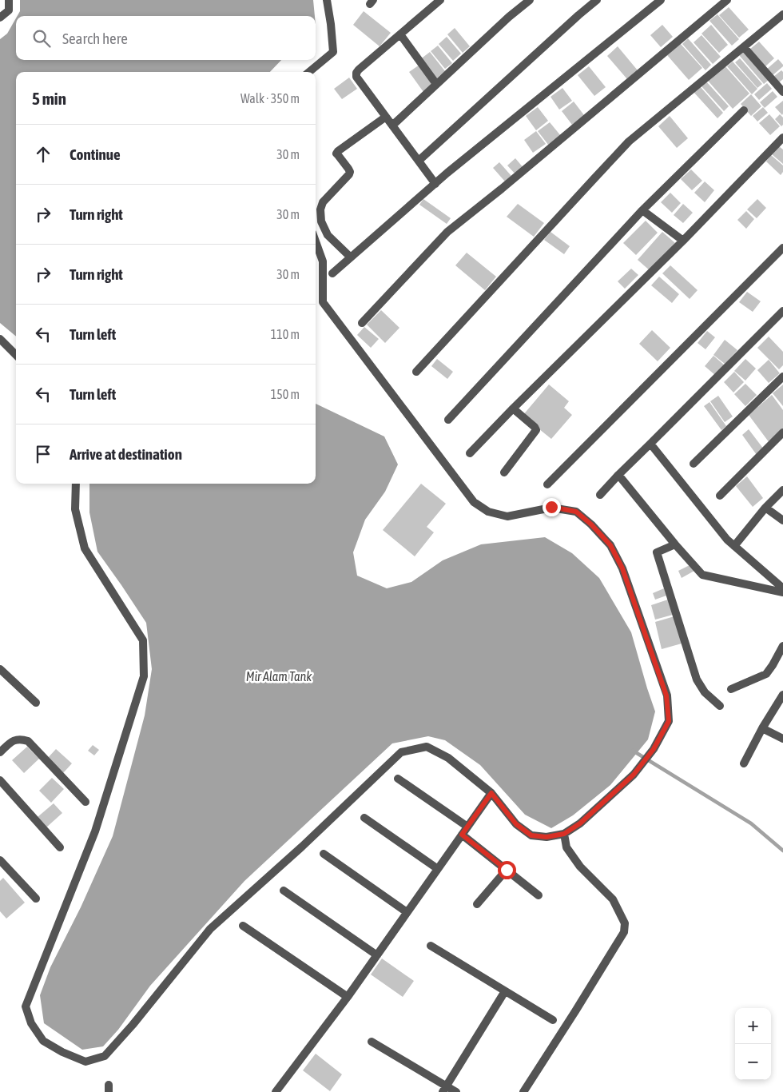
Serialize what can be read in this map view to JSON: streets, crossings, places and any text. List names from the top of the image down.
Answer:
{
  "water": ["Mir Alam Tank"],
  "page": {
    "search": "Search here",
    "heading": ["5 min", "Walk · 350 m"],
    "list": [
      ["Continue", "30 m"],
      ["Turn right", "30 m"],
      ["Turn right", "30 m"],
      ["Turn left", "110 m"],
      ["Turn left", "150 m"],
      "Arrive at destination"
    ],
    "map_buttons": ["+", "−"]
  }
}
